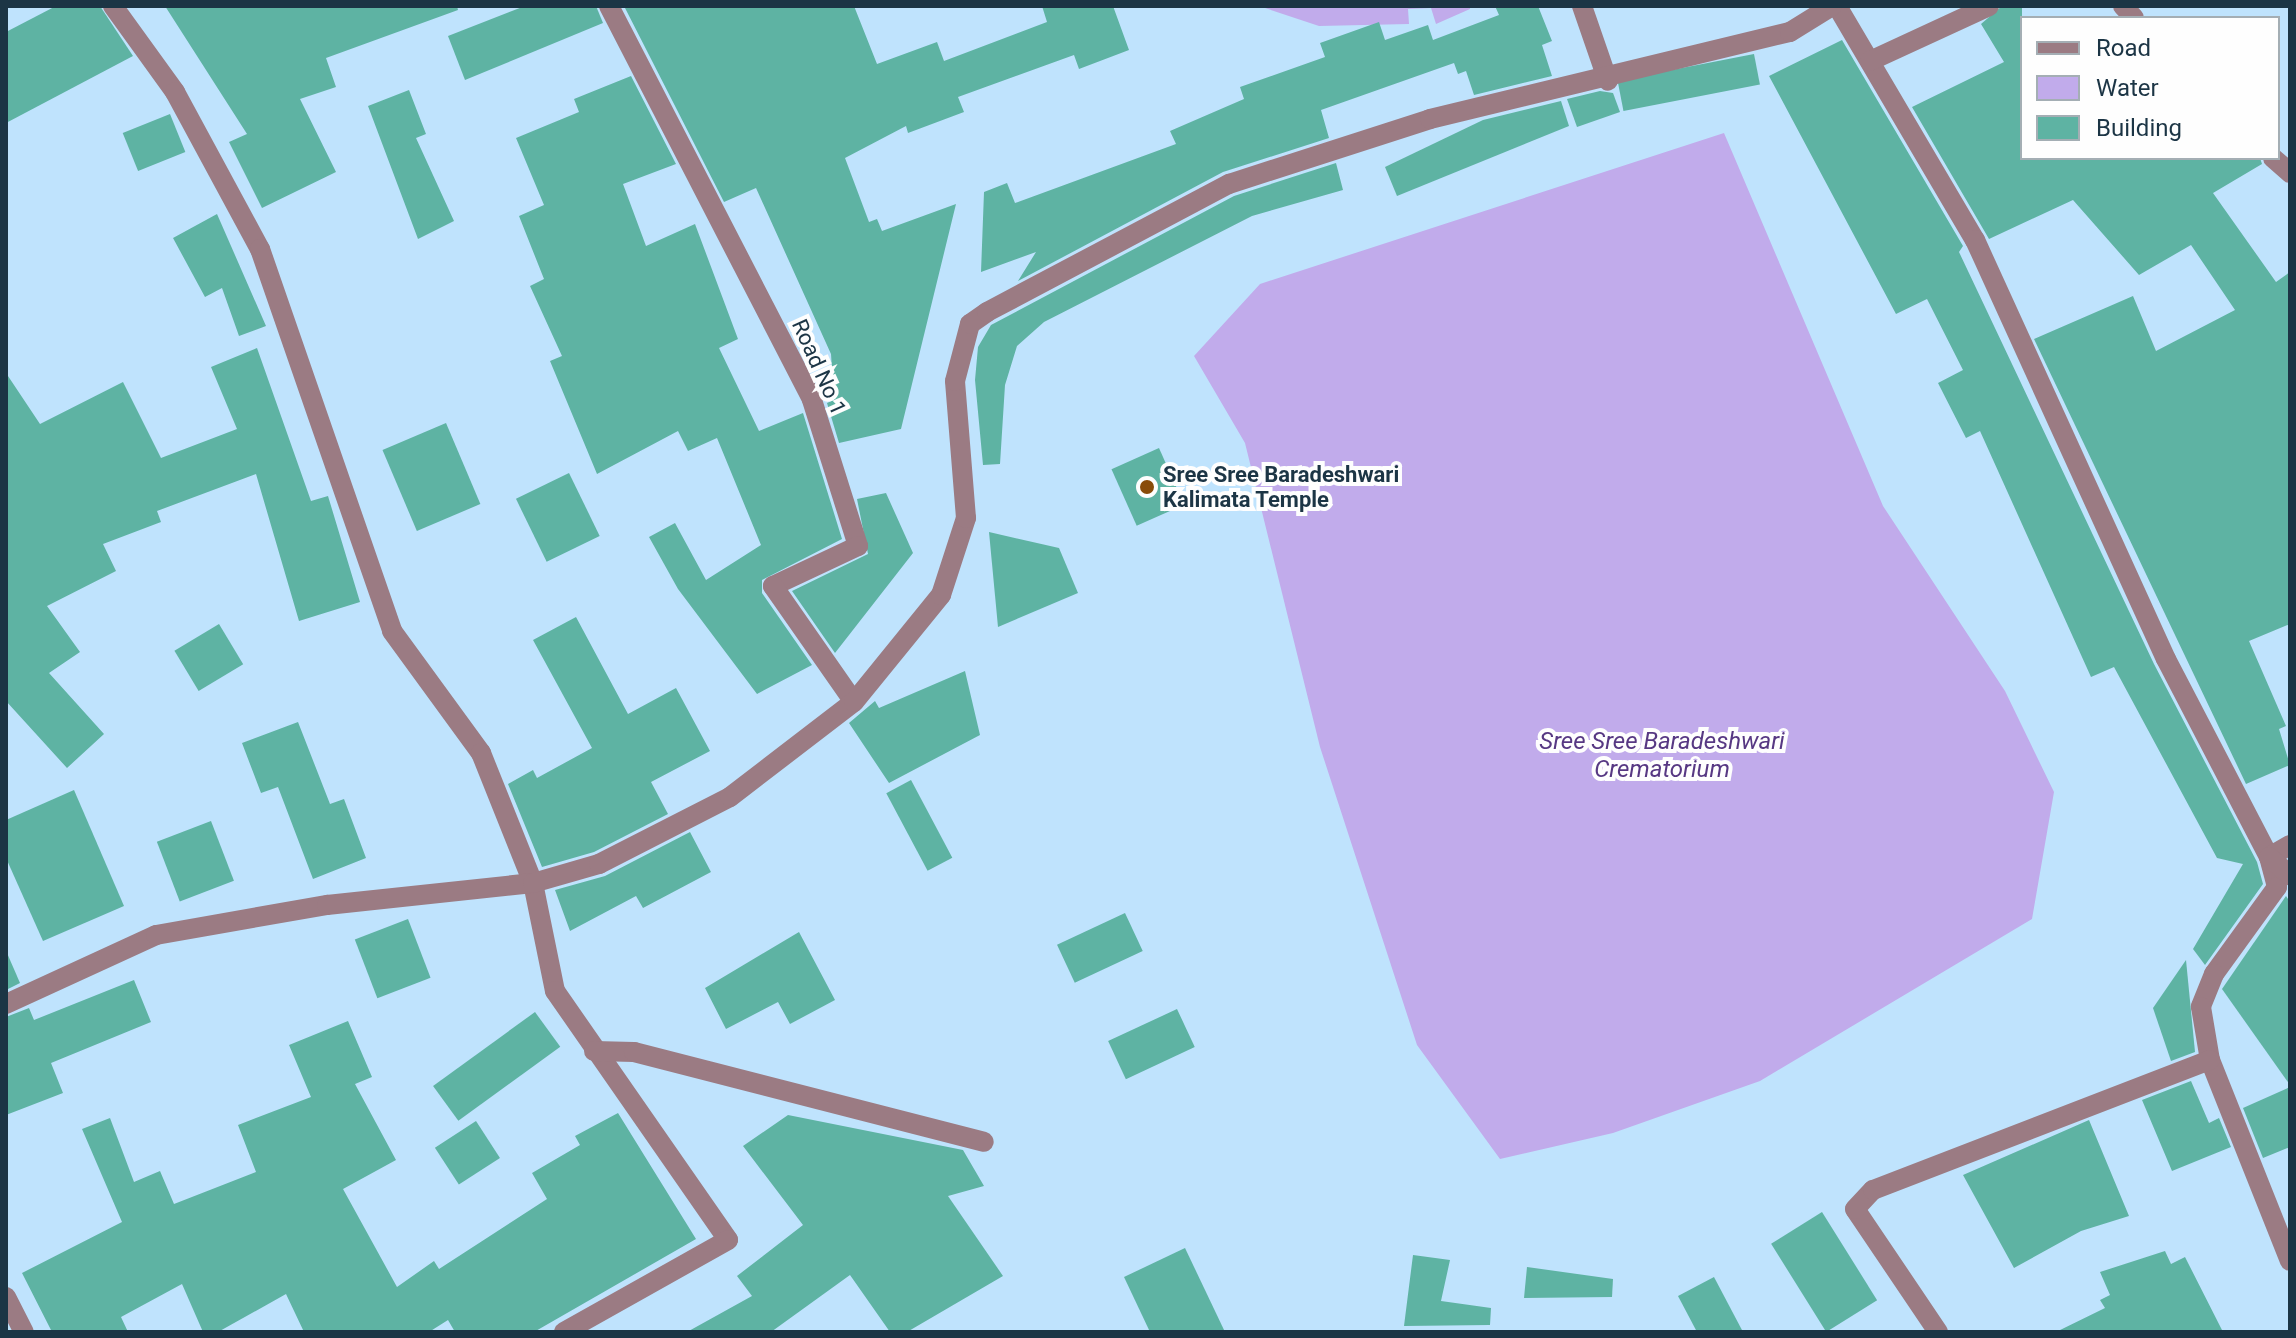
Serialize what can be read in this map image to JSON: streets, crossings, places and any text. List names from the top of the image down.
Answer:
{
  "streets": {
    "street": ["Road No 1"]
  },
  "water": ["Sree Sree Baradeshwari Crematorium"],
  "places": ["Sree Sree Baradeshwari Kalimata Temple"],
  "legend": ["Road", "Water", "Building"]
}
